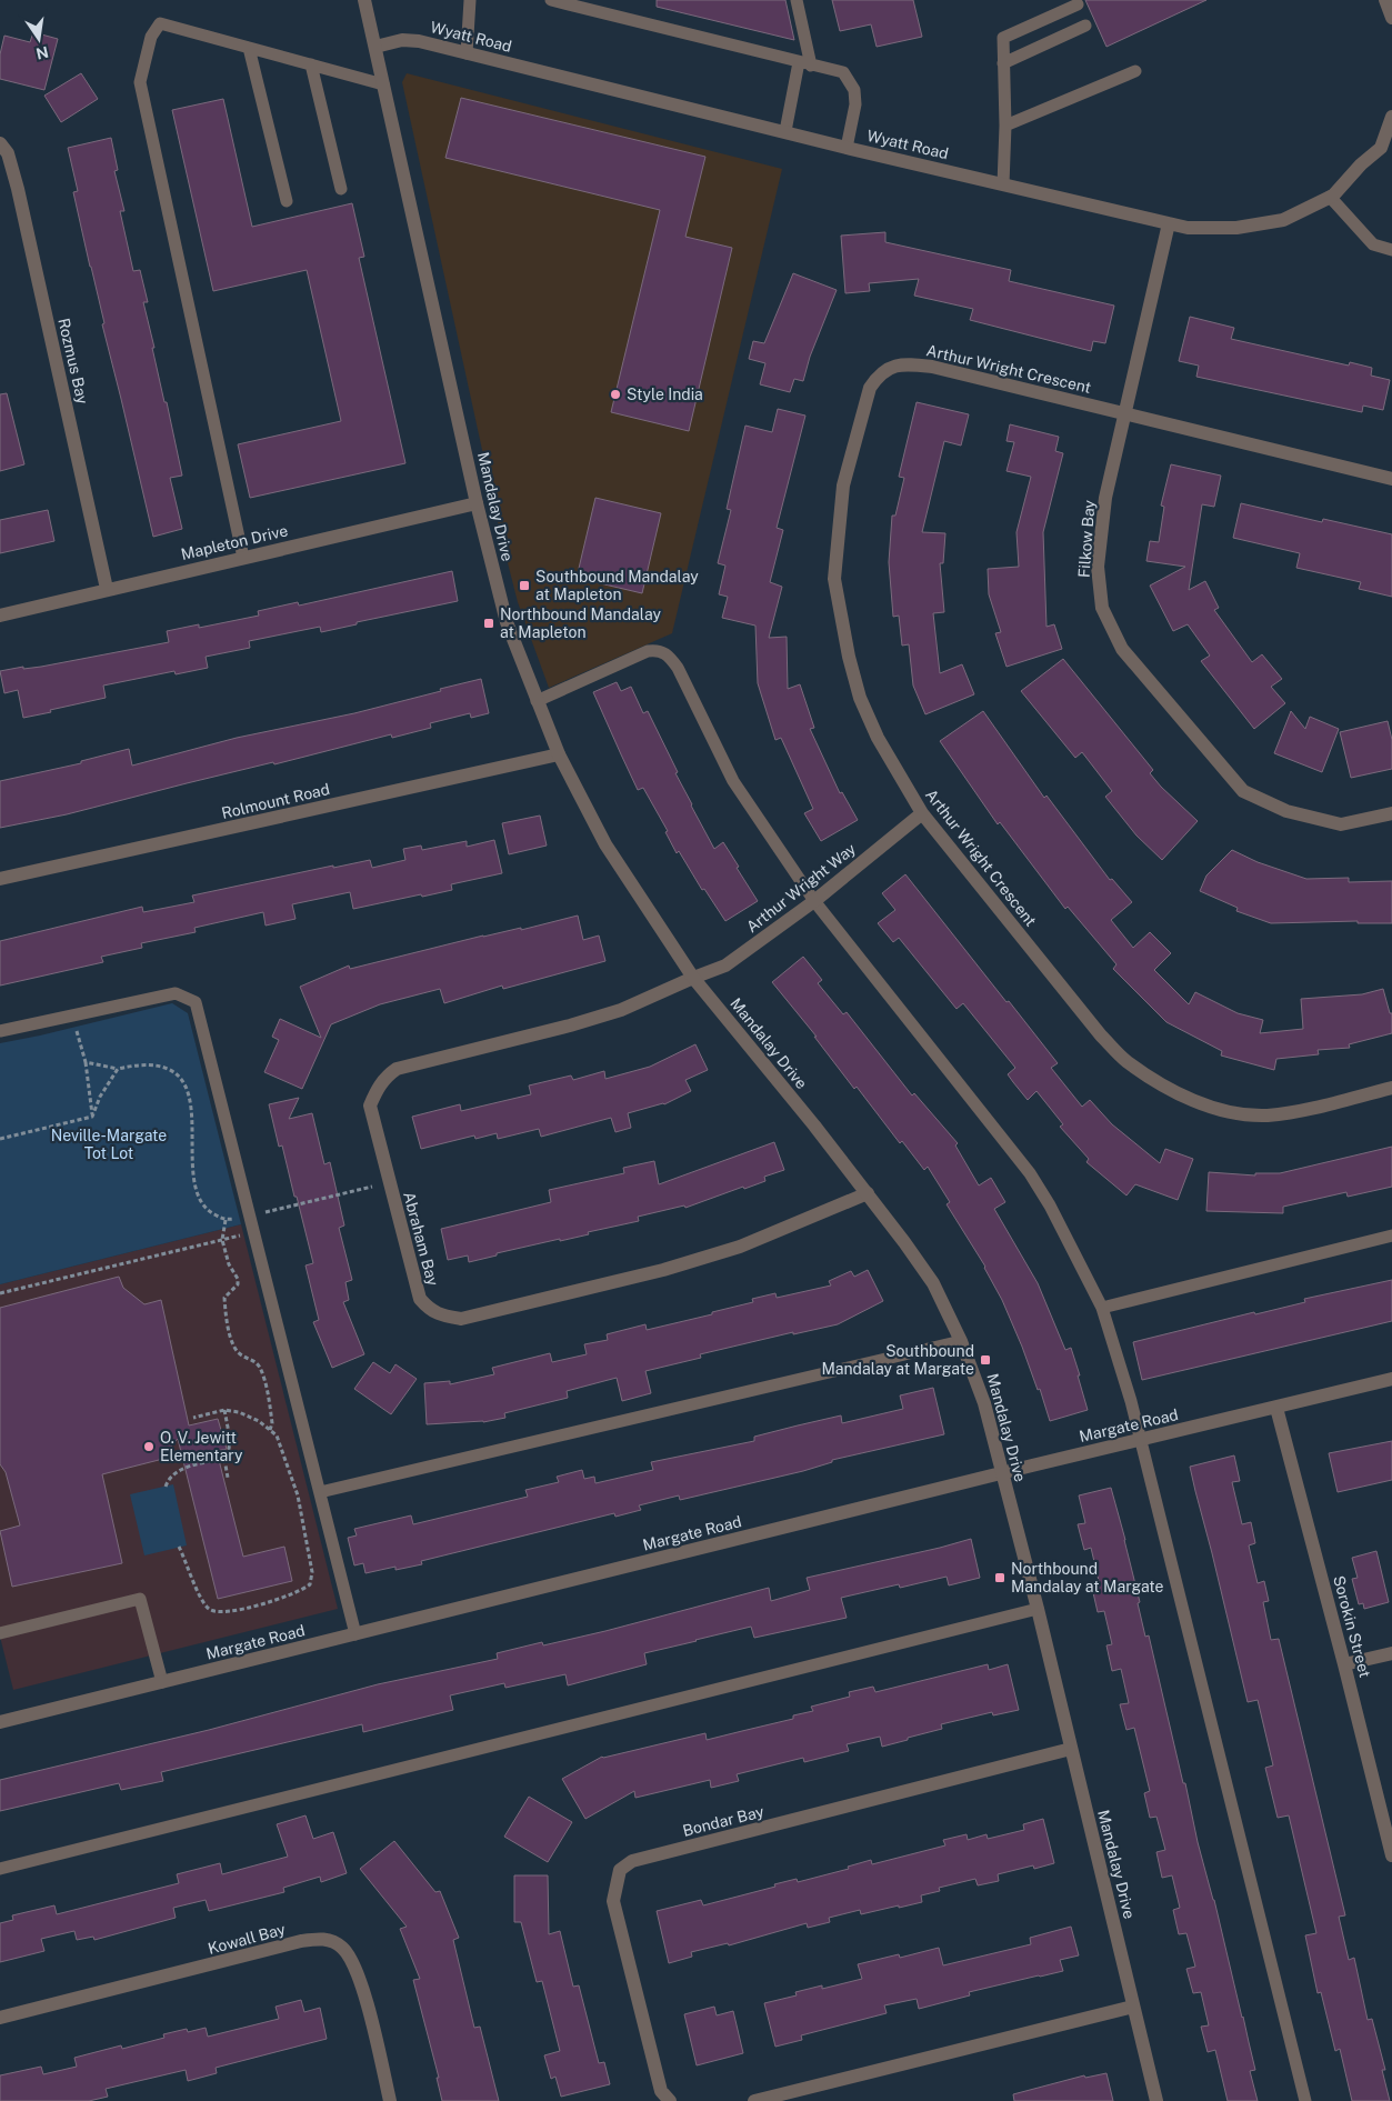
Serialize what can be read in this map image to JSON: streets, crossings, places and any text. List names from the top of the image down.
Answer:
{
  "streets": {
    "street": [
      "Wyatt Road",
      "Rozmus Bay",
      "Arthur Wright Crescent",
      "Mandalay Drive",
      "Filkow Bay",
      "Mapleton Drive",
      "Rolmount Road",
      "Arthur Wright Way",
      "Abraham Bay",
      "Margate Road",
      "Sorokin Street",
      "Bondar Bay",
      "Kowall Bay"
    ]
  },
  "crossings": [
    ["Wyatt Road", "Mandalay Drive"],
    ["Wyatt Road", "Filkow Bay"],
    ["Rozmus Bay", "Mapleton Drive"],
    ["Arthur Wright Crescent", "Filkow Bay"],
    ["Arthur Wright Crescent", "Arthur Wright Way"],
    ["Mandalay Drive", "Mapleton Drive"],
    ["Mandalay Drive", "Rolmount Road"],
    ["Mandalay Drive", "Arthur Wright Way"],
    ["Mandalay Drive", "Abraham Bay"],
    ["Mandalay Drive", "Margate Road"],
    ["Mandalay Drive", "Bondar Bay"],
    ["Arthur Wright Way", "Abraham Bay"],
    ["Margate Road", "Sorokin Street"]
  ],
  "parks": ["Neville-Margate Tot Lot"],
  "places": {
    "other": ["Style India", "O. V. Jewitt Elementary"],
    "transit": [
      "Southbound Mandalay at Mapleton",
      "Northbound Mandalay at Mapleton",
      "Southbound Mandalay at Margate",
      "Northbound Mandalay at Margate"
    ]
  },
  "north": "bottom"
}
